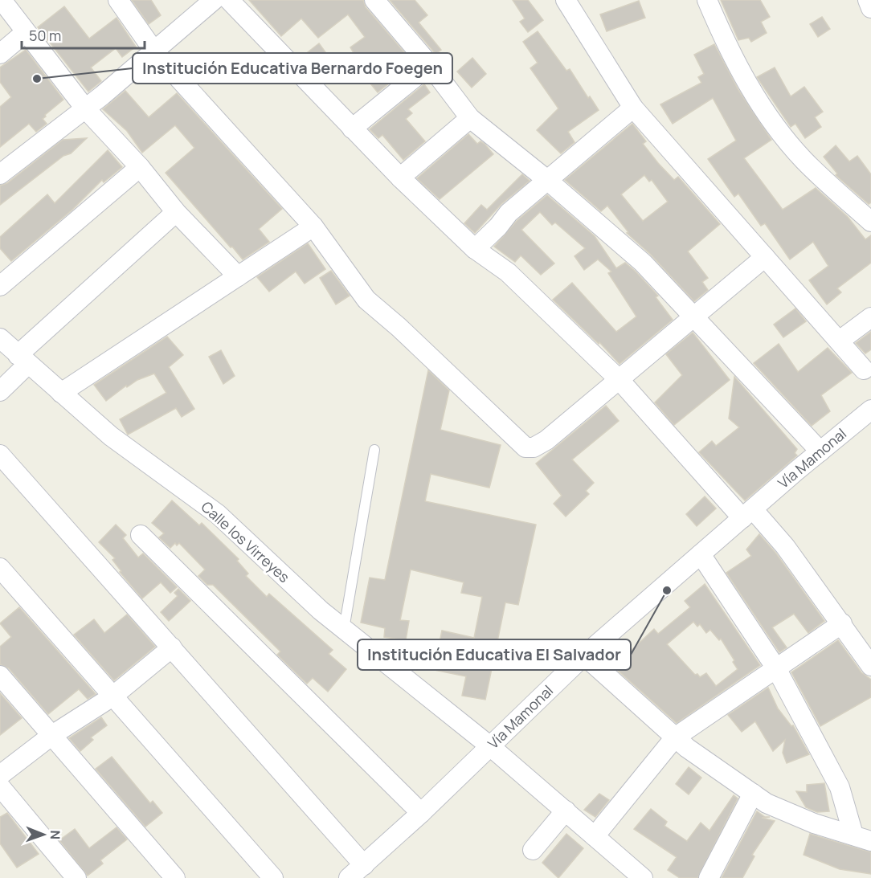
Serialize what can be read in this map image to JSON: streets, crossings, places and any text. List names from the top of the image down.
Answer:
{
  "streets": {
    "street": ["Vía Mamonal", "Calle los Virreyes"]
  },
  "crossings": [
    ["Vía Mamonal", "Calle los Virreyes"]
  ],
  "places": ["Institución Educativa Bernardo Foegen", "Institución Educativa El Salvador"],
  "scale_bar": "50 m",
  "north": "right"
}
